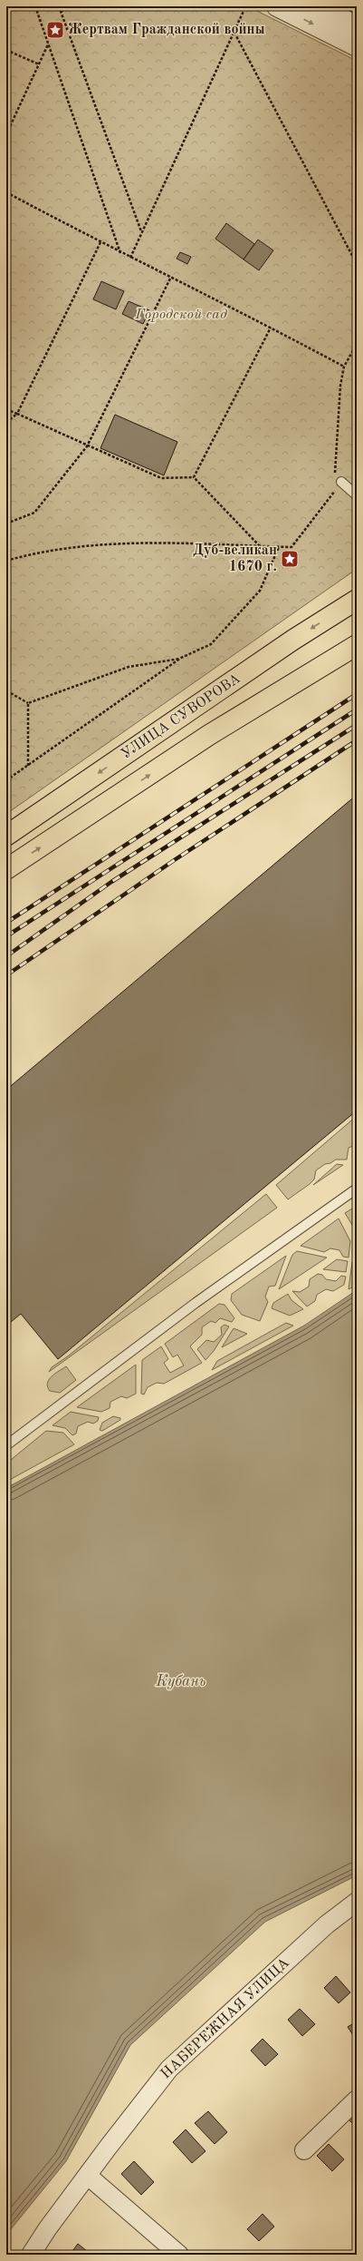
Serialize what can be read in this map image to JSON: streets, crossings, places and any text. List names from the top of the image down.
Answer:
{
  "streets": {
    "main road": ["УЛИЦА СУВОРОВА"],
    "street": ["НАБЕРЕЖНАЯ УЛИЦА"]
  },
  "water": ["Кубань"],
  "parks": ["Городской сад"],
  "places": {
    "place": ["Жертвам Гражданской войны", "Дуб-великан 1670 г."]
  }
}
